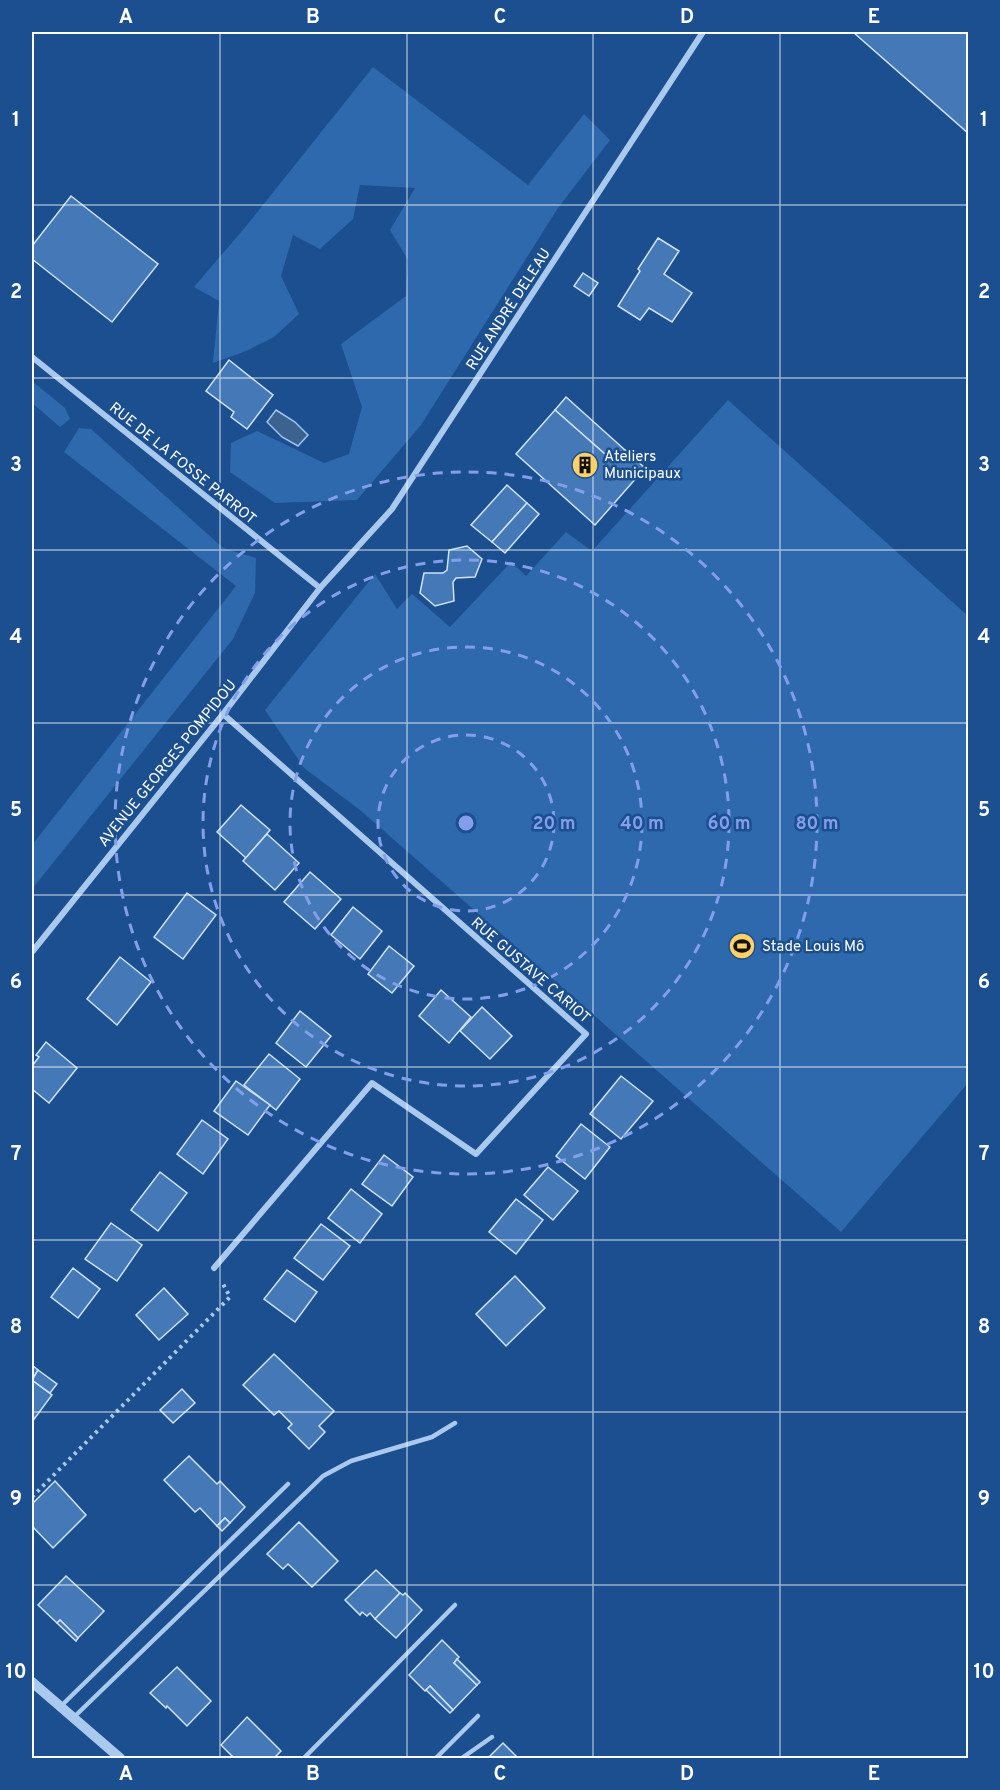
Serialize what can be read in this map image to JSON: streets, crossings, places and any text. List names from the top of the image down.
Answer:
{
  "streets": {
    "street": [
      "RUE ANDRÉ DELEAU",
      "RUE DE LA FOSSE PARROT",
      "AVENUE GEORGES POMPIDOU",
      "RUE GUSTAVE CARIOT"
    ]
  },
  "crossings": [
    ["RUE ANDRÉ DELEAU", "RUE DE LA FOSSE PARROT"],
    ["RUE ANDRÉ DELEAU", "AVENUE GEORGES POMPIDOU"],
    ["RUE DE LA FOSSE PARROT", "AVENUE GEORGES POMPIDOU"],
    ["AVENUE GEORGES POMPIDOU", "RUE GUSTAVE CARIOT"]
  ],
  "places": {
    "building": ["Ateliers Municipaux"],
    "sports": ["Stade Louis Mô"]
  },
  "grid": {
    "columns": [
      "A",
      "B",
      "C",
      "D",
      "E"
    ],
    "rows": [
      "1",
      "2",
      "3",
      "4",
      "5",
      "6",
      "7",
      "8",
      "9",
      "10"
    ]
  },
  "rings": [
    "20 m",
    "40 m",
    "60 m",
    "80 m"
  ]
}
